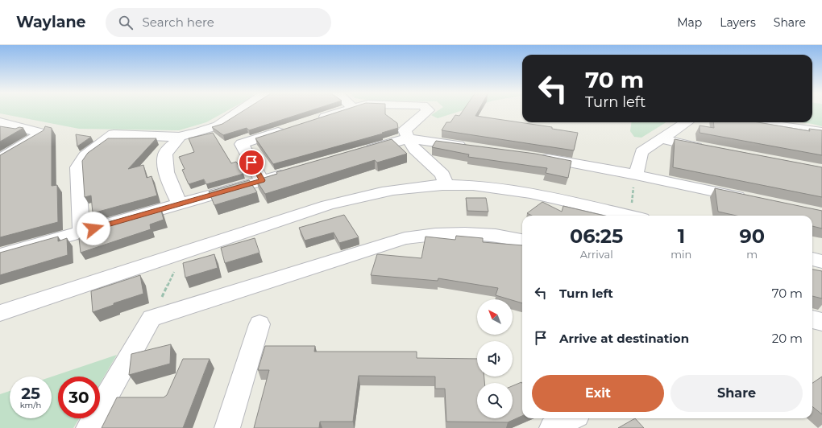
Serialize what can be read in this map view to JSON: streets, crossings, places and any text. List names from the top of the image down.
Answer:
{
  "north": "top left",
  "page": {
    "header": "Waylane",
    "search": "Search here",
    "nav": ["Map", "Layers", "Share"],
    "turn": ["70 m", "Turn left"],
    "eta": [
      "06:25",
      "Arrival",
      "1",
      "min",
      "90",
      "m"
    ],
    "list": [
      {
        "name": "Turn left",
        "value": "70 m"
      },
      {
        "name": "Arrive at destination",
        "value": "20 m"
      }
    ],
    "buttons": ["Exit", "Share"],
    "speed": "25 km/h",
    "limit": "30"
  }
}
